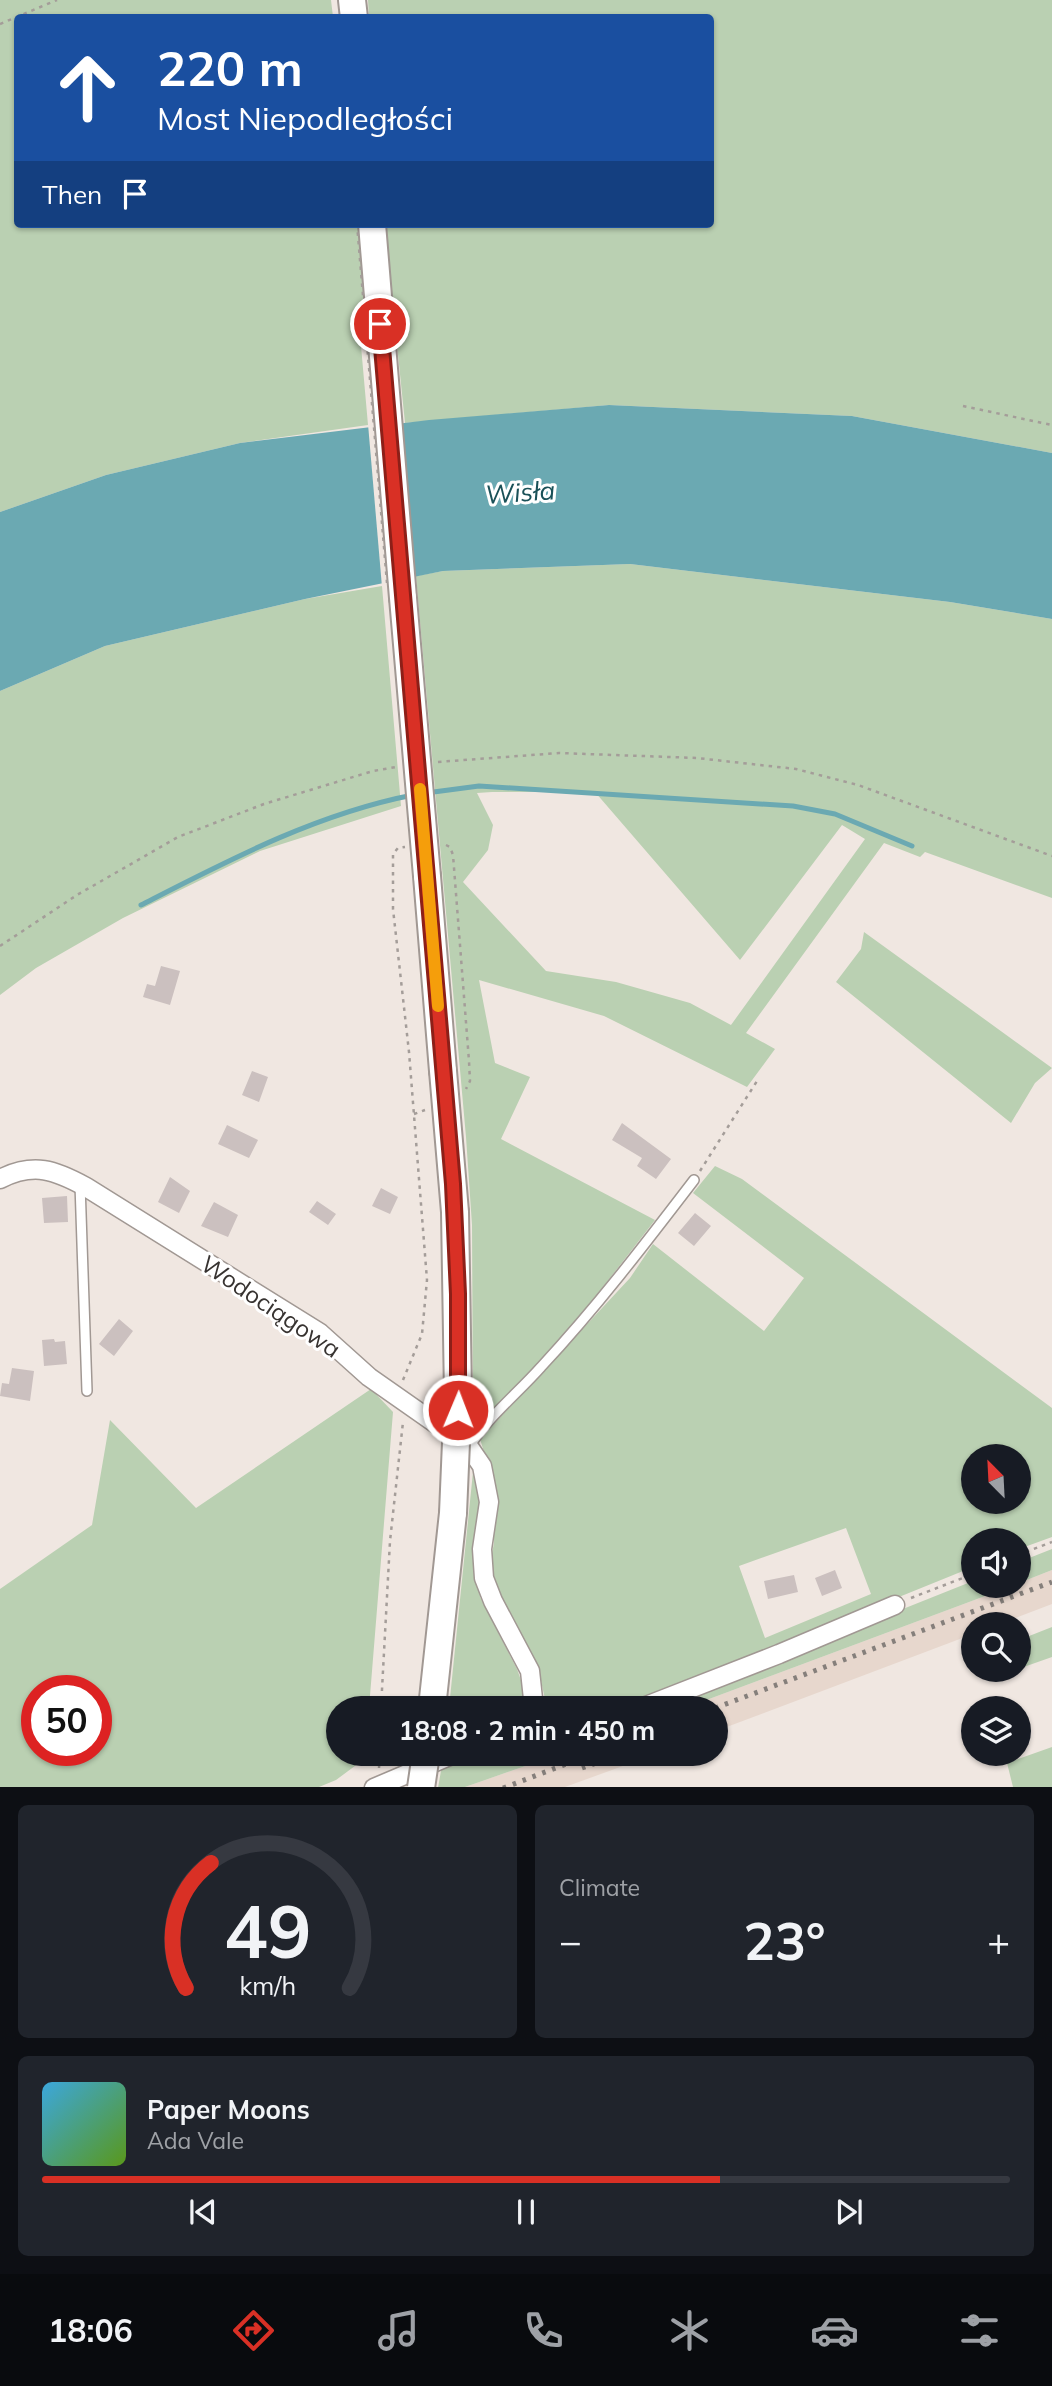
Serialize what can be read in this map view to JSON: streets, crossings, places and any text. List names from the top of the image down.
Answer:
{
  "streets": {
    "street": ["Wodociągowa"]
  },
  "water": ["Wisła"],
  "north": "top left",
  "page": {
    "turn": ["220 m", "Most Niepodległości"],
    "then": "Then",
    "limit": "50",
    "trip": "18:08 · 2 min · 450 m",
    "tile": "Climate",
    "heat": ["−", "23°", "+"],
    "song": ["Paper Moons", "Ada Vale"],
    "tabs": "18:06",
    "gauge": ["49", "km/h"]
  }
}
